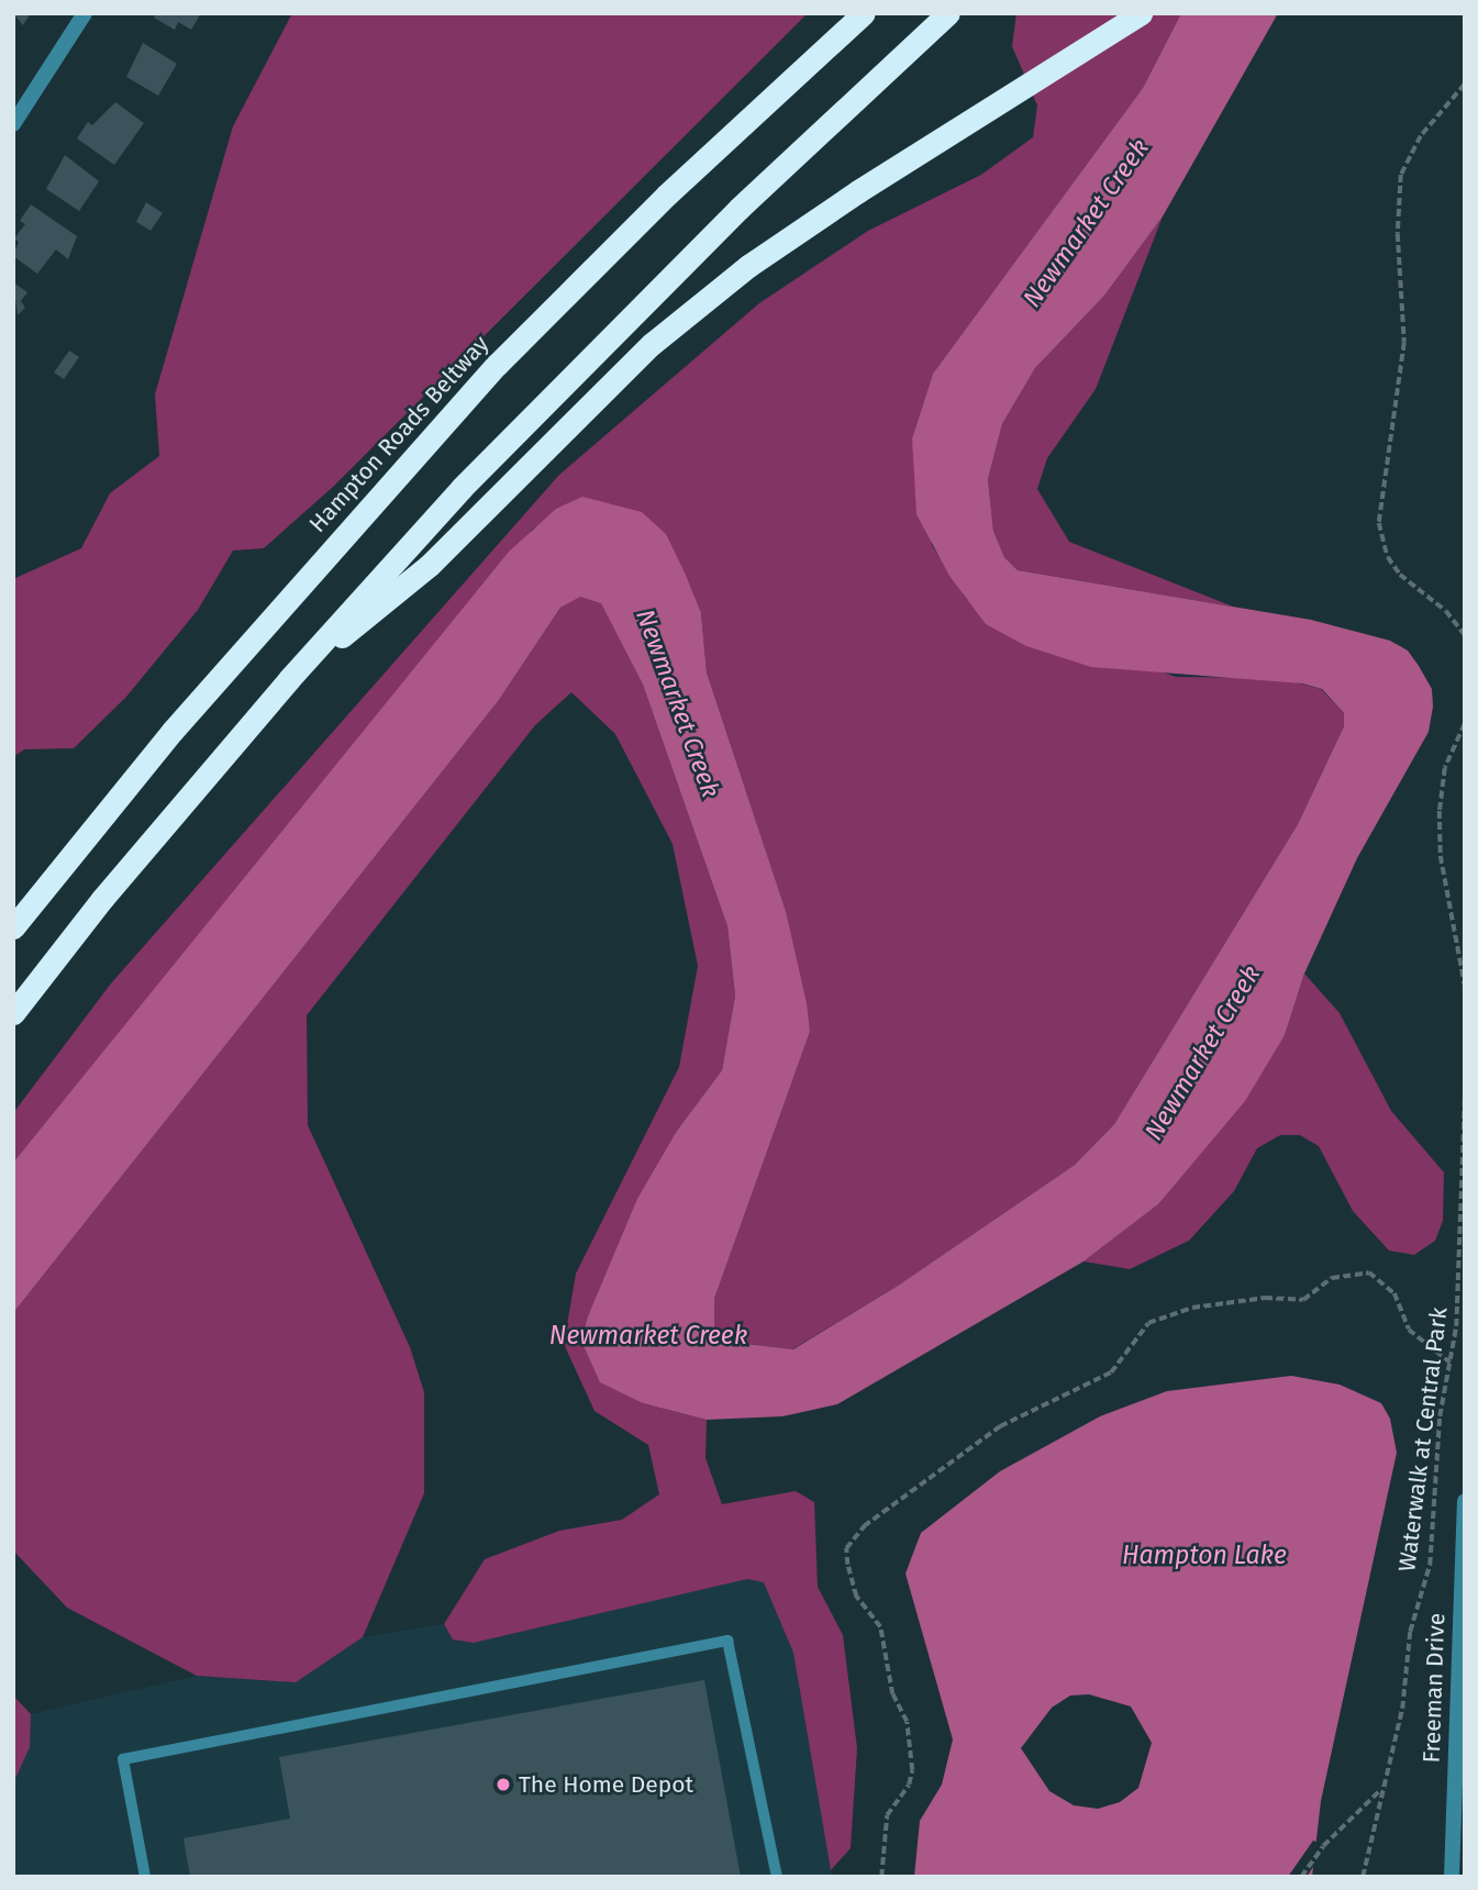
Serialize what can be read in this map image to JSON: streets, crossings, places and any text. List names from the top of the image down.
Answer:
{
  "streets": {
    "highway": ["Hampton Roads Beltway"],
    "street": ["Freeman Drive"],
    "path": ["Waterwalk at Central Park"]
  },
  "water": ["Newmarket Creek", "Hampton Lake"],
  "places": ["The Home Depot"]
}
